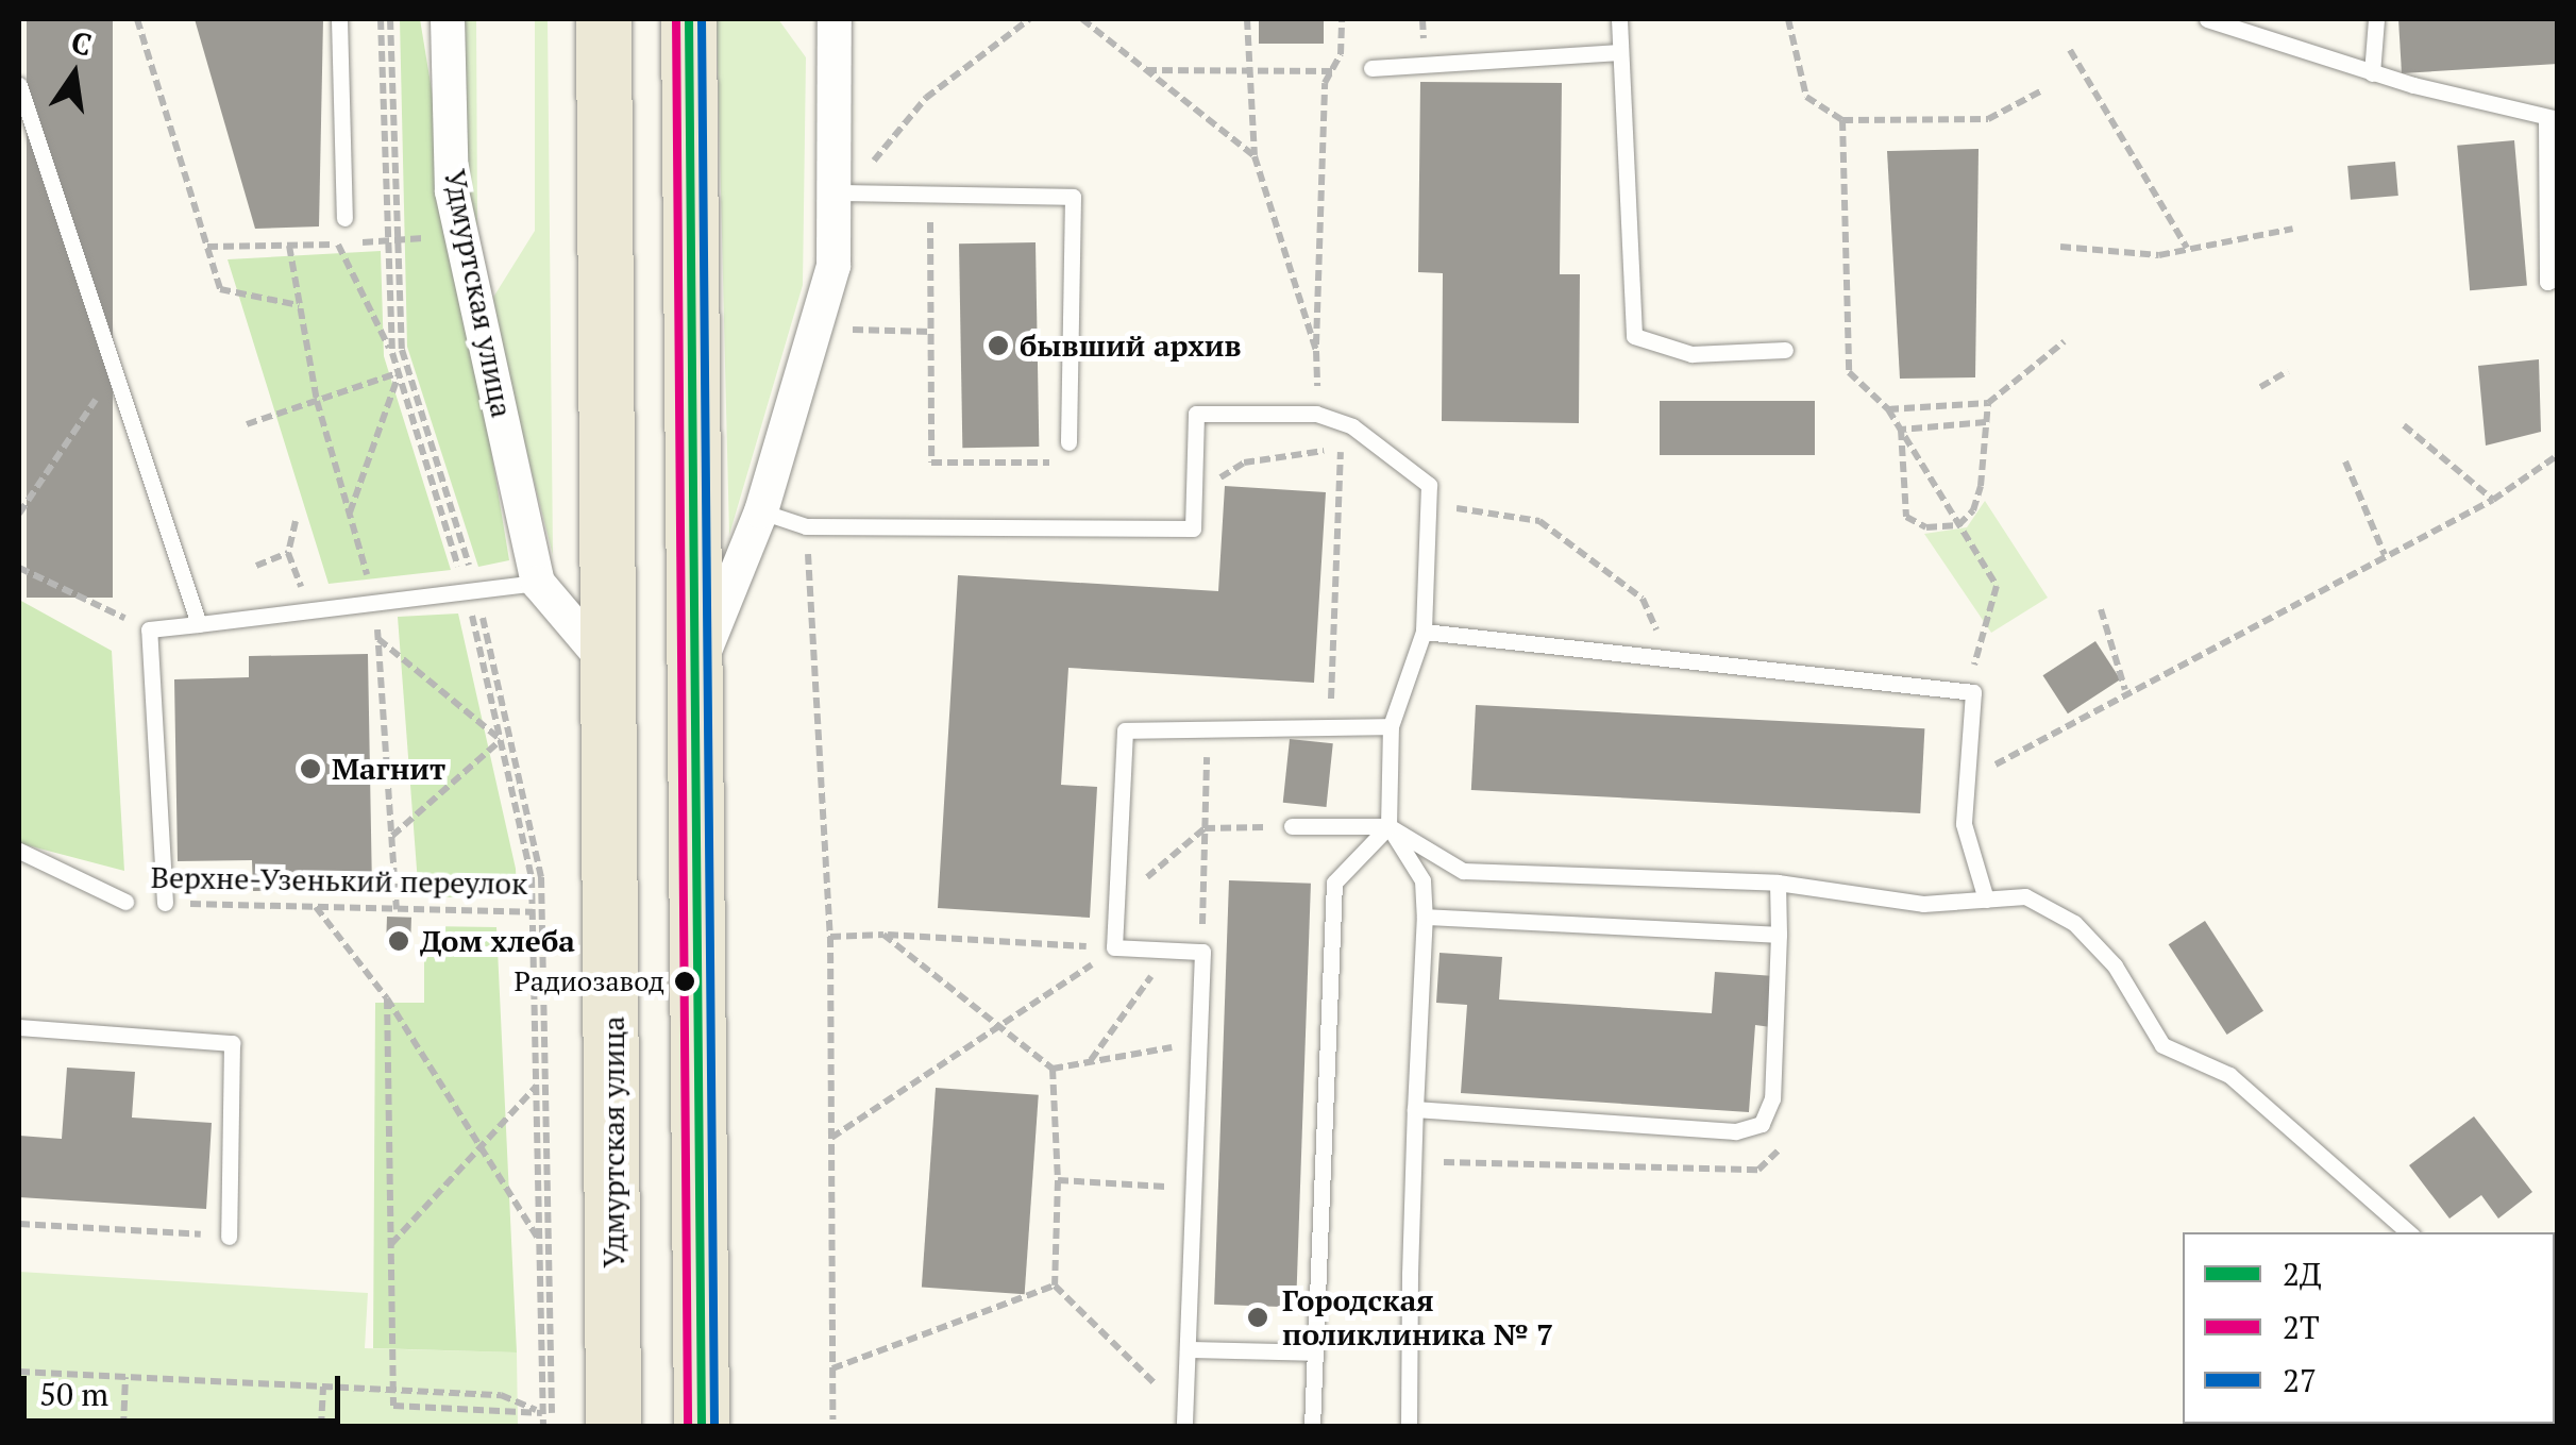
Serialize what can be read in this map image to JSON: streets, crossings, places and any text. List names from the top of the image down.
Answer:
{
  "streets": {
    "main road": ["Удмуртская улица"],
    "lane": ["Верхне-Узенький переулок"]
  },
  "places": [
    "бывший архив",
    "Магнит",
    "Дом хлеба",
    "Радиозавод",
    "Городская поликлиника № 7"
  ],
  "lines": ["transit line 2Д", "transit line 2Т", "transit line 27"],
  "legend": ["2Д", "2Т", "27"],
  "scale_bar": "50 m",
  "north": "top"
}
